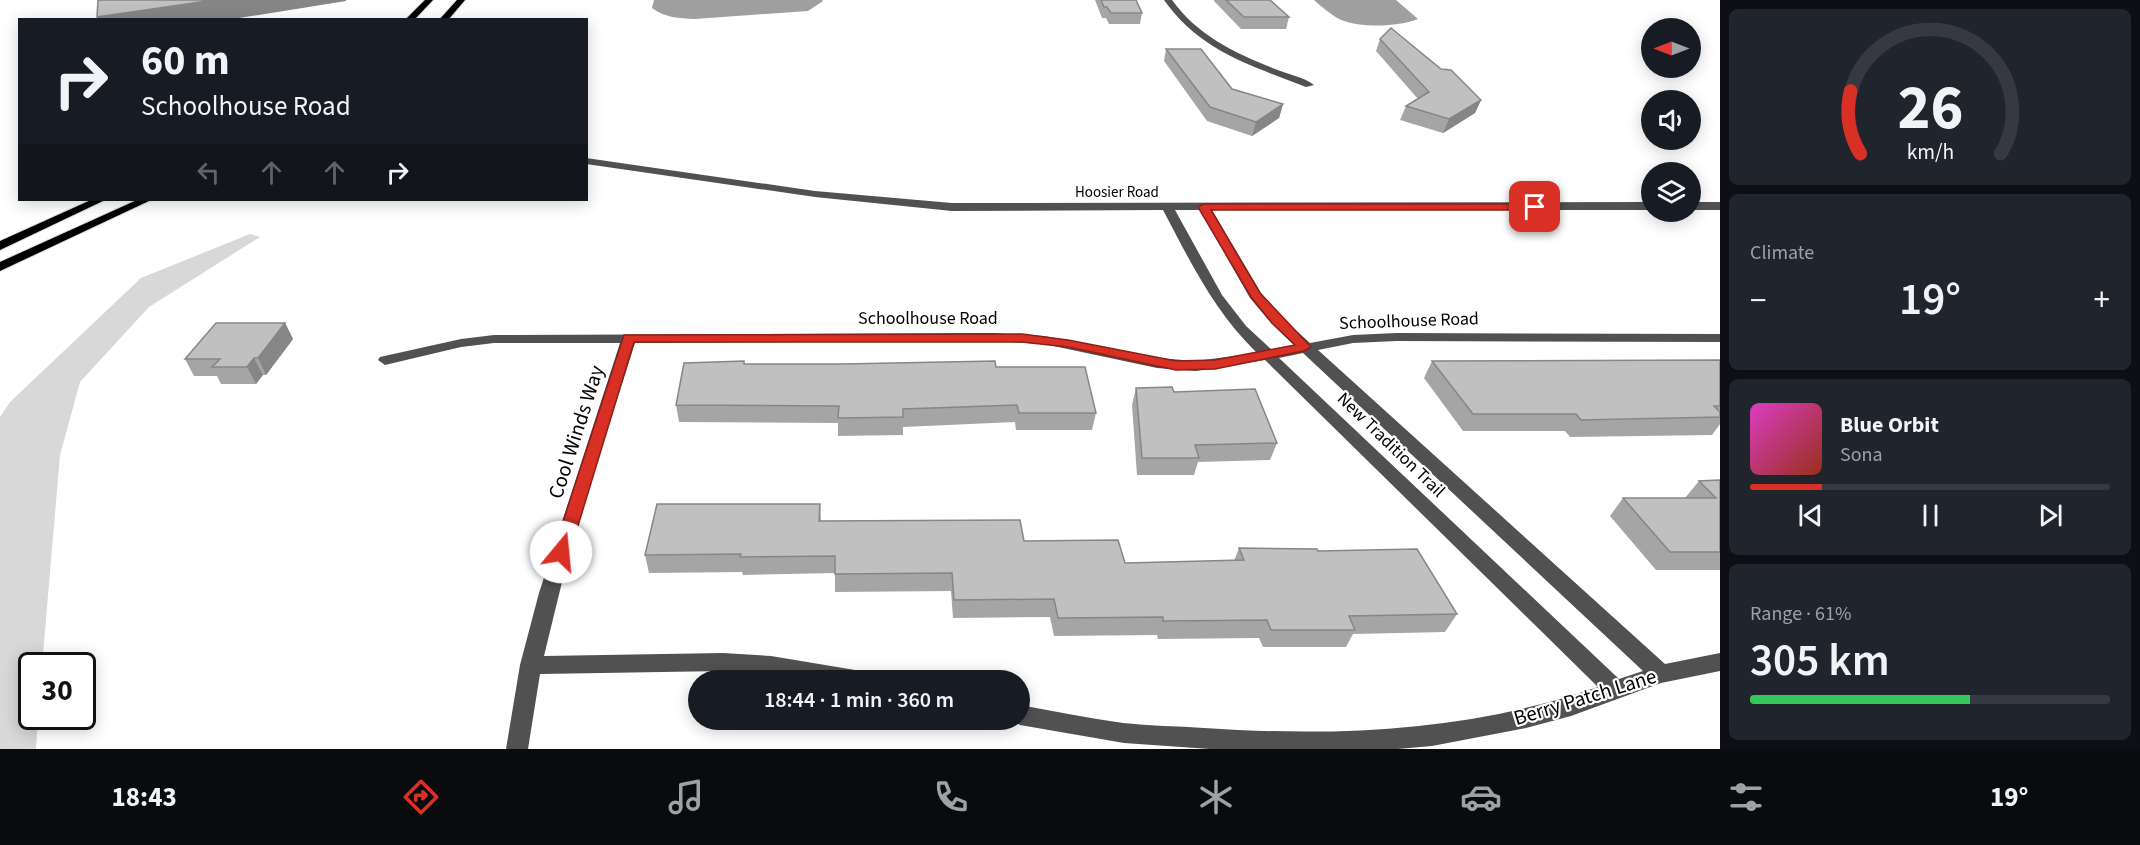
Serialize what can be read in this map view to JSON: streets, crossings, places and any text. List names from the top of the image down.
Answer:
{
  "streets": {
    "street": [
      "Hoosier Road",
      "Schoolhouse Road",
      "Cool Winds Way",
      "New Tradition Trail",
      "Berry Patch Lane"
    ]
  },
  "crossings": [
    ["Hoosier Road", "New Tradition Trail"],
    ["Schoolhouse Road", "Cool Winds Way"],
    ["Schoolhouse Road", "New Tradition Trail"],
    ["New Tradition Trail", "Berry Patch Lane"]
  ],
  "north": "left",
  "page": {
    "turn": ["60 m", "Schoolhouse Road"],
    "tile": [
      "Climate",
      ["Range · 61%", "305 km"]
    ],
    "heat": ["−", "19°", "+"],
    "song": ["Blue Orbit", "Sona"],
    "limit": "30",
    "trip": "18:44 · 1 min · 360 m",
    "tabs": ["18:43", "19°"],
    "gauge": ["26", "km/h"]
  }
}
